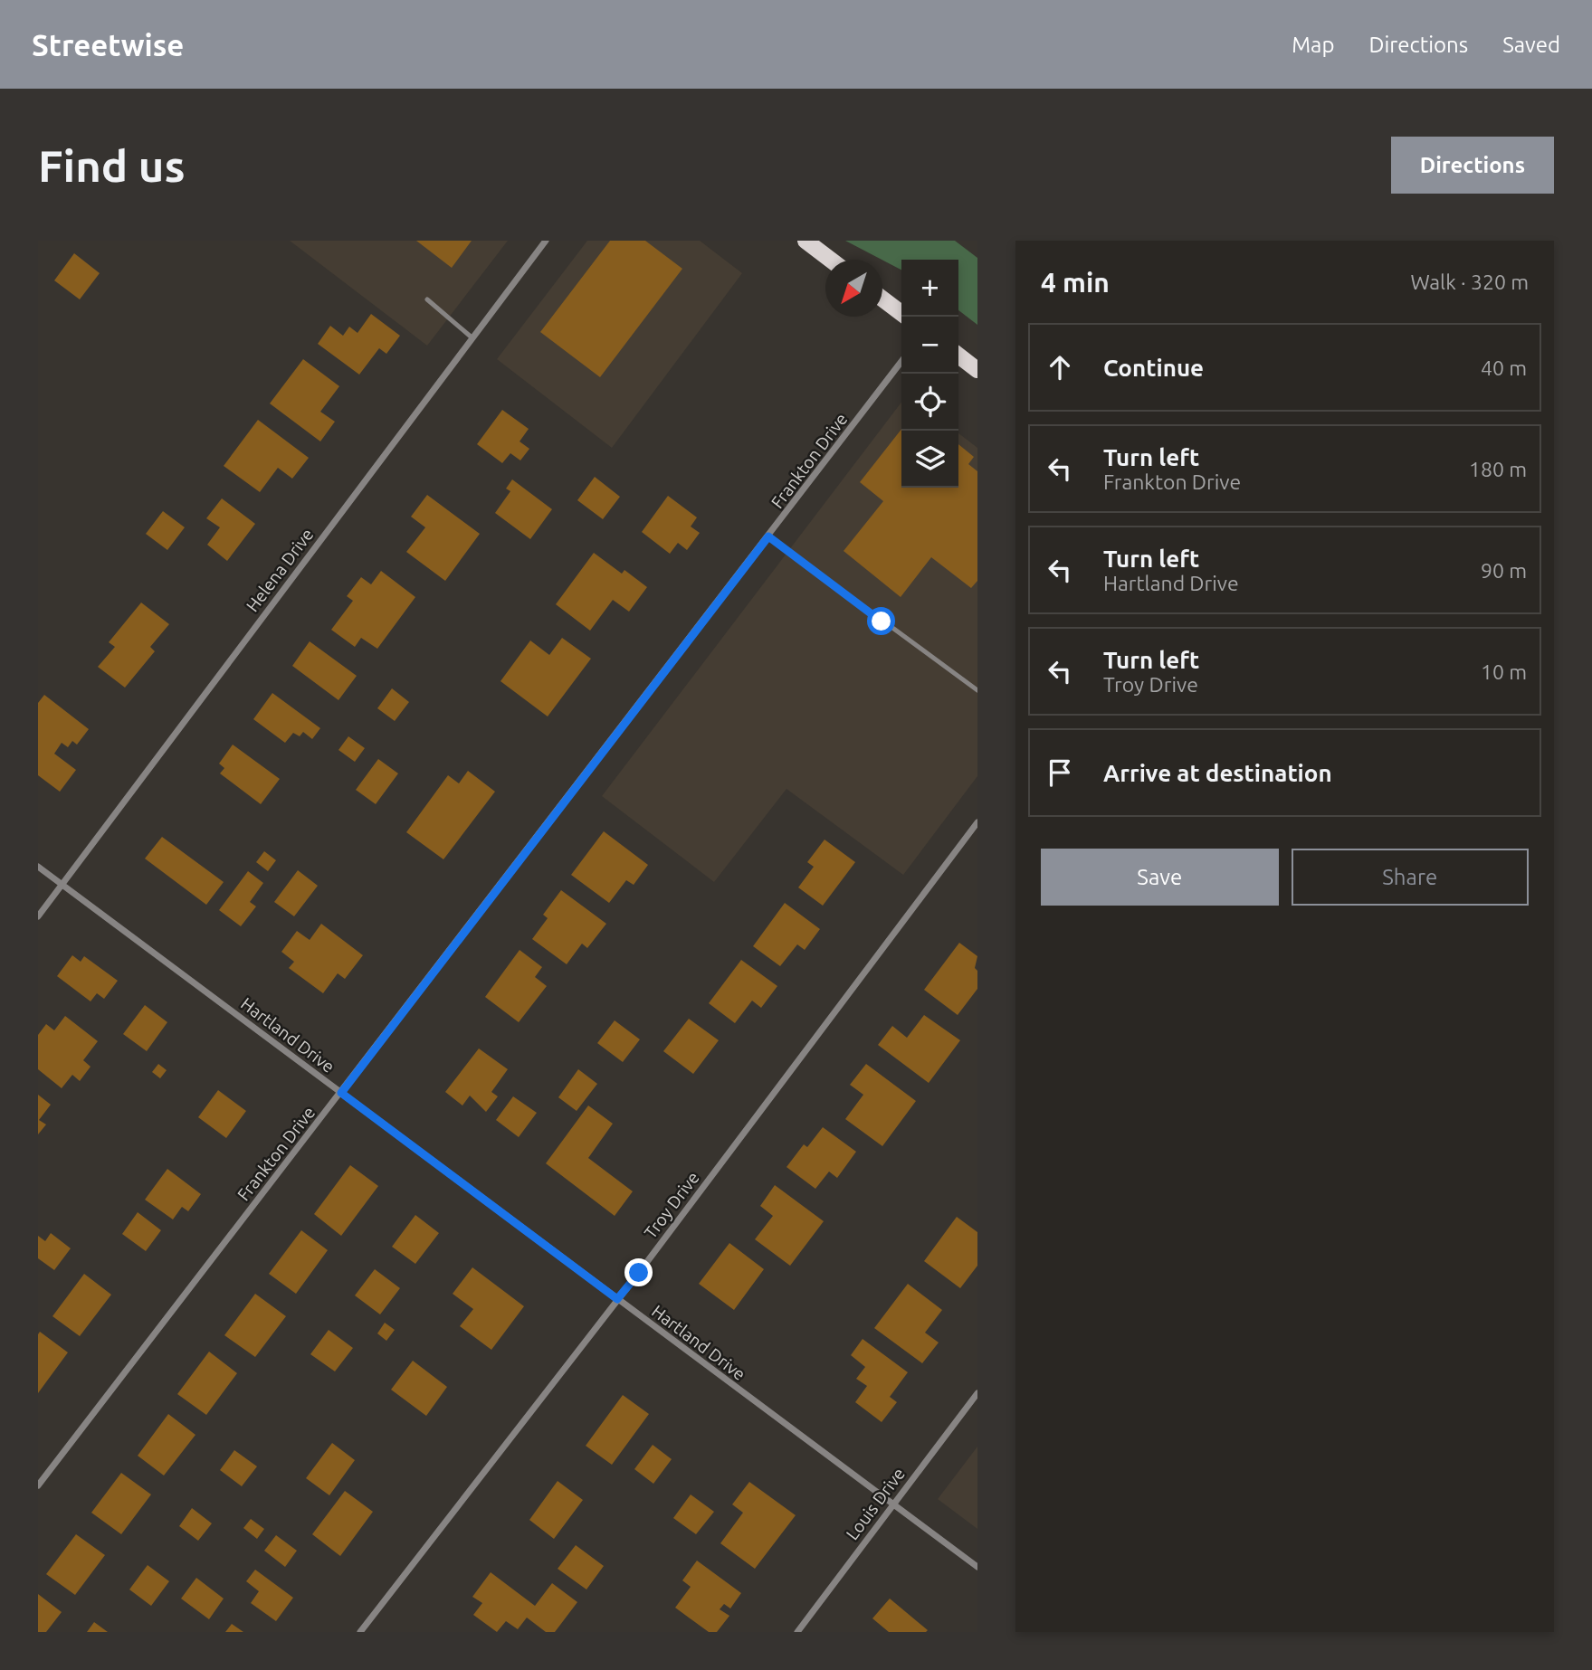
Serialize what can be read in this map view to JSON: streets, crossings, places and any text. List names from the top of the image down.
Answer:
{
  "streets": {
    "street": [
      "Frankton Drive",
      "Helena Drive",
      "Hartland Drive",
      "Troy Drive",
      "Louis Drive"
    ]
  },
  "crossings": [
    ["Frankton Drive", "Hartland Drive"],
    ["Helena Drive", "Hartland Drive"],
    ["Hartland Drive", "Troy Drive"],
    ["Hartland Drive", "Louis Drive"]
  ],
  "north": "bottom left",
  "page": {
    "header": "Streetwise",
    "nav": ["Map", "Directions", "Saved"],
    "buttons": [
      "Directions",
      ["Save", "Share"]
    ],
    "title": "Find us",
    "heading": ["4 min", "Walk · 320 m"],
    "map_buttons": ["+", "−"],
    "list": [
      ["Continue", "40 m"],
      ["Turn left", "Frankton Drive", "180 m"],
      ["Turn left", "Hartland Drive", "90 m"],
      ["Turn left", "Troy Drive", "10 m"],
      "Arrive at destination"
    ]
  }
}
